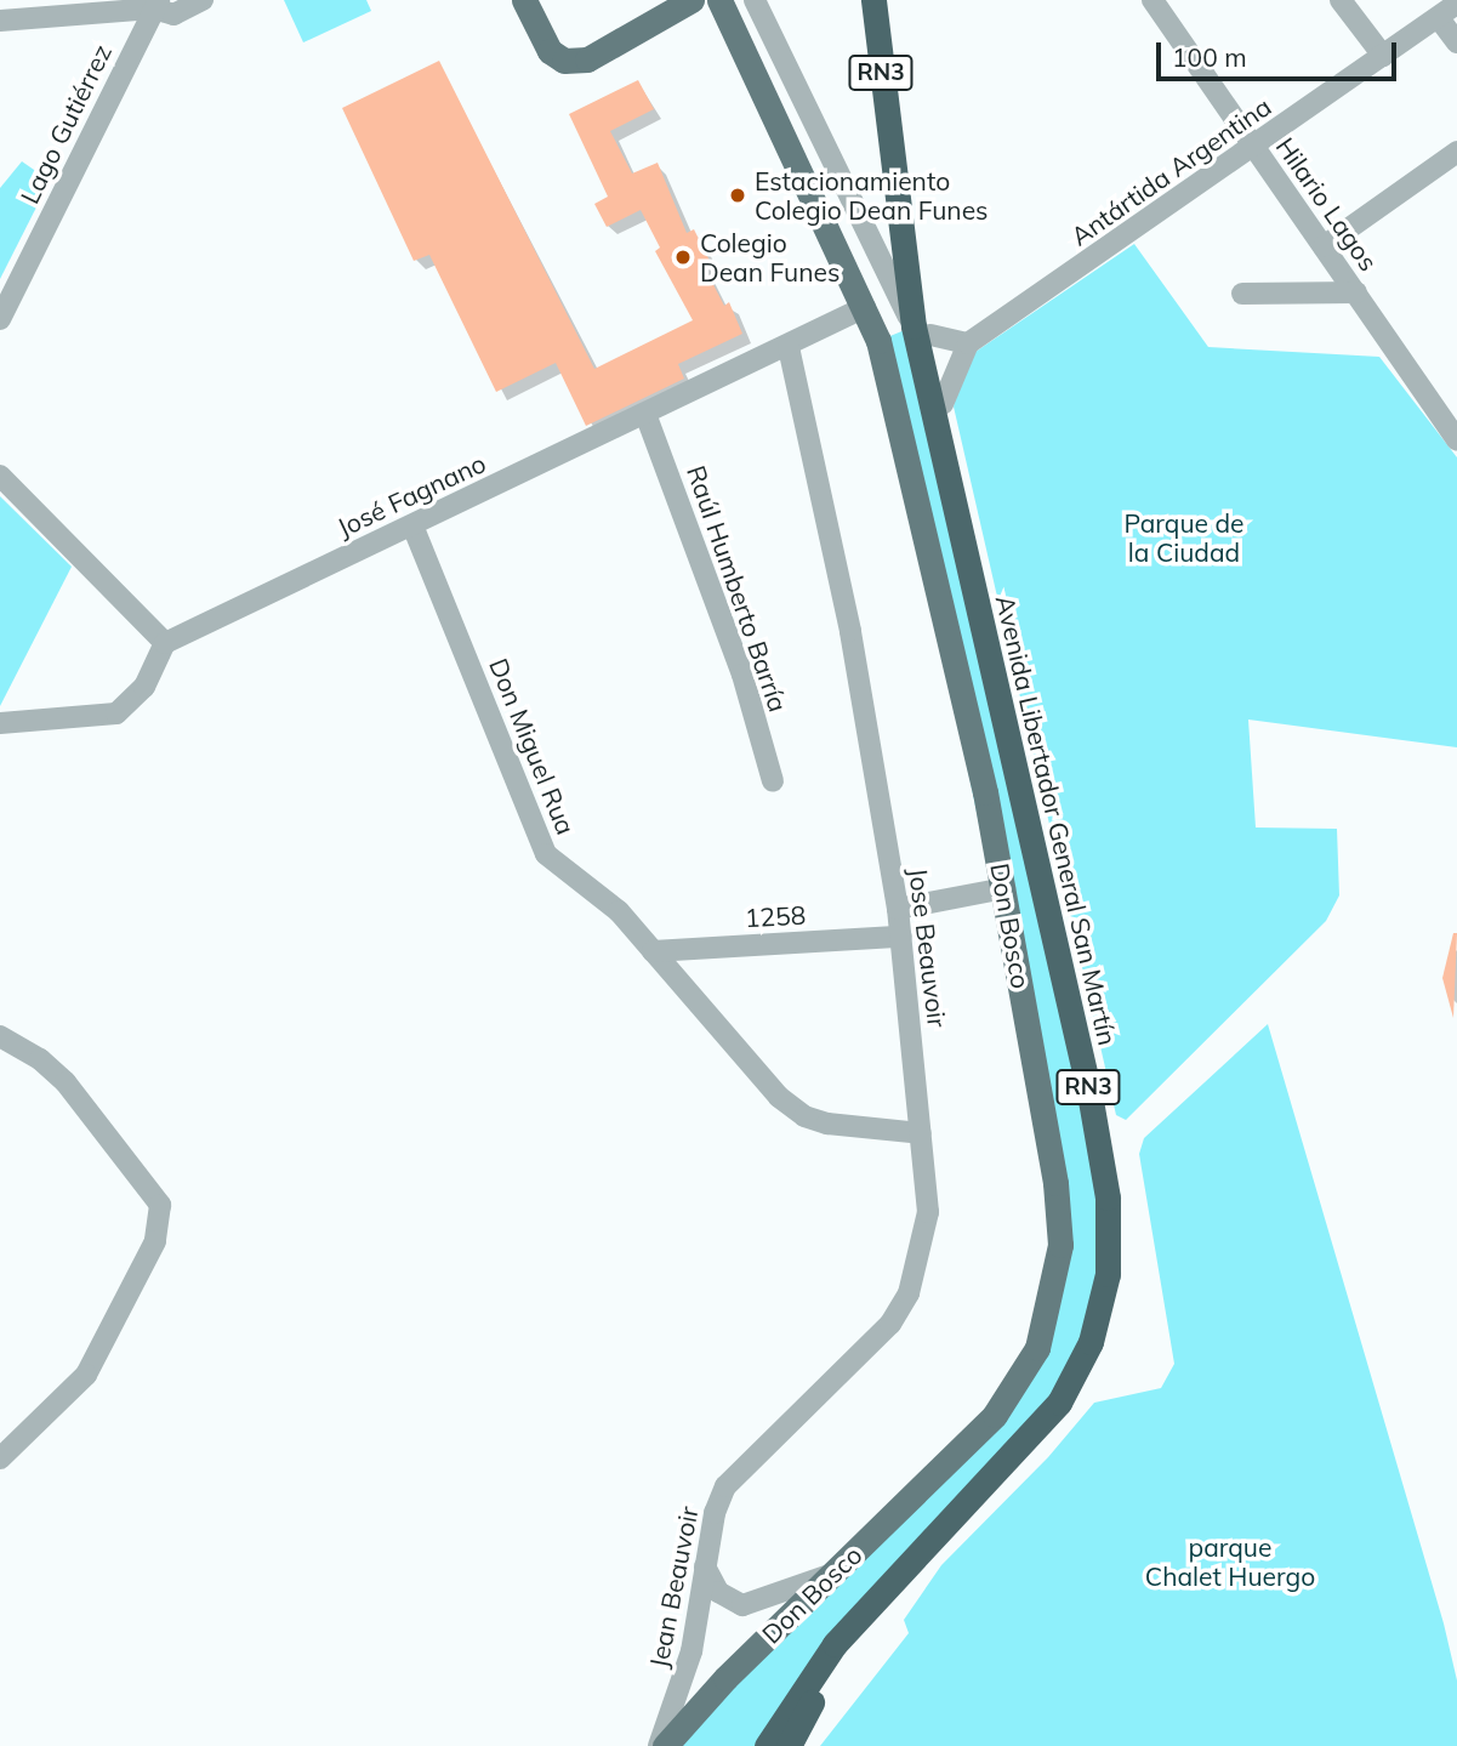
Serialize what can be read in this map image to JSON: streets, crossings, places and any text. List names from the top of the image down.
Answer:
{
  "streets": {
    "highway": ["RN3", "Avenida Libertador General San Martín"],
    "main road": ["Don Bosco"],
    "street": [
      "Lago Gutiérrez",
      "Antártida Argentina",
      "Hilario Lagos",
      "José Fagnano",
      "Raúl Humberto Barría",
      "Don Miguel Rua",
      "1258",
      "Jose Beauvoir",
      "Jean Beauvoir"
    ]
  },
  "crossings": [
    ["Antártida Argentina", "Hilario Lagos"],
    ["José Fagnano", "Raúl Humberto Barría"],
    ["José Fagnano", "Don Miguel Rua"],
    ["José Fagnano", "Don Bosco"],
    ["José Fagnano", "Jose Beauvoir"],
    ["Don Miguel Rua", "1258"],
    ["Don Miguel Rua", "Jose Beauvoir"],
    ["1258", "Jose Beauvoir"],
    ["Don Bosco", "Jean Beauvoir"],
    ["Jose Beauvoir", "Jean Beauvoir"]
  ],
  "parks": ["Parque de la Ciudad", "parque Chalet Huergo"],
  "places": ["Estacionamiento Colegio Dean Funes", "Colegio Dean Funes"],
  "scale_bar": "100 m"
}
